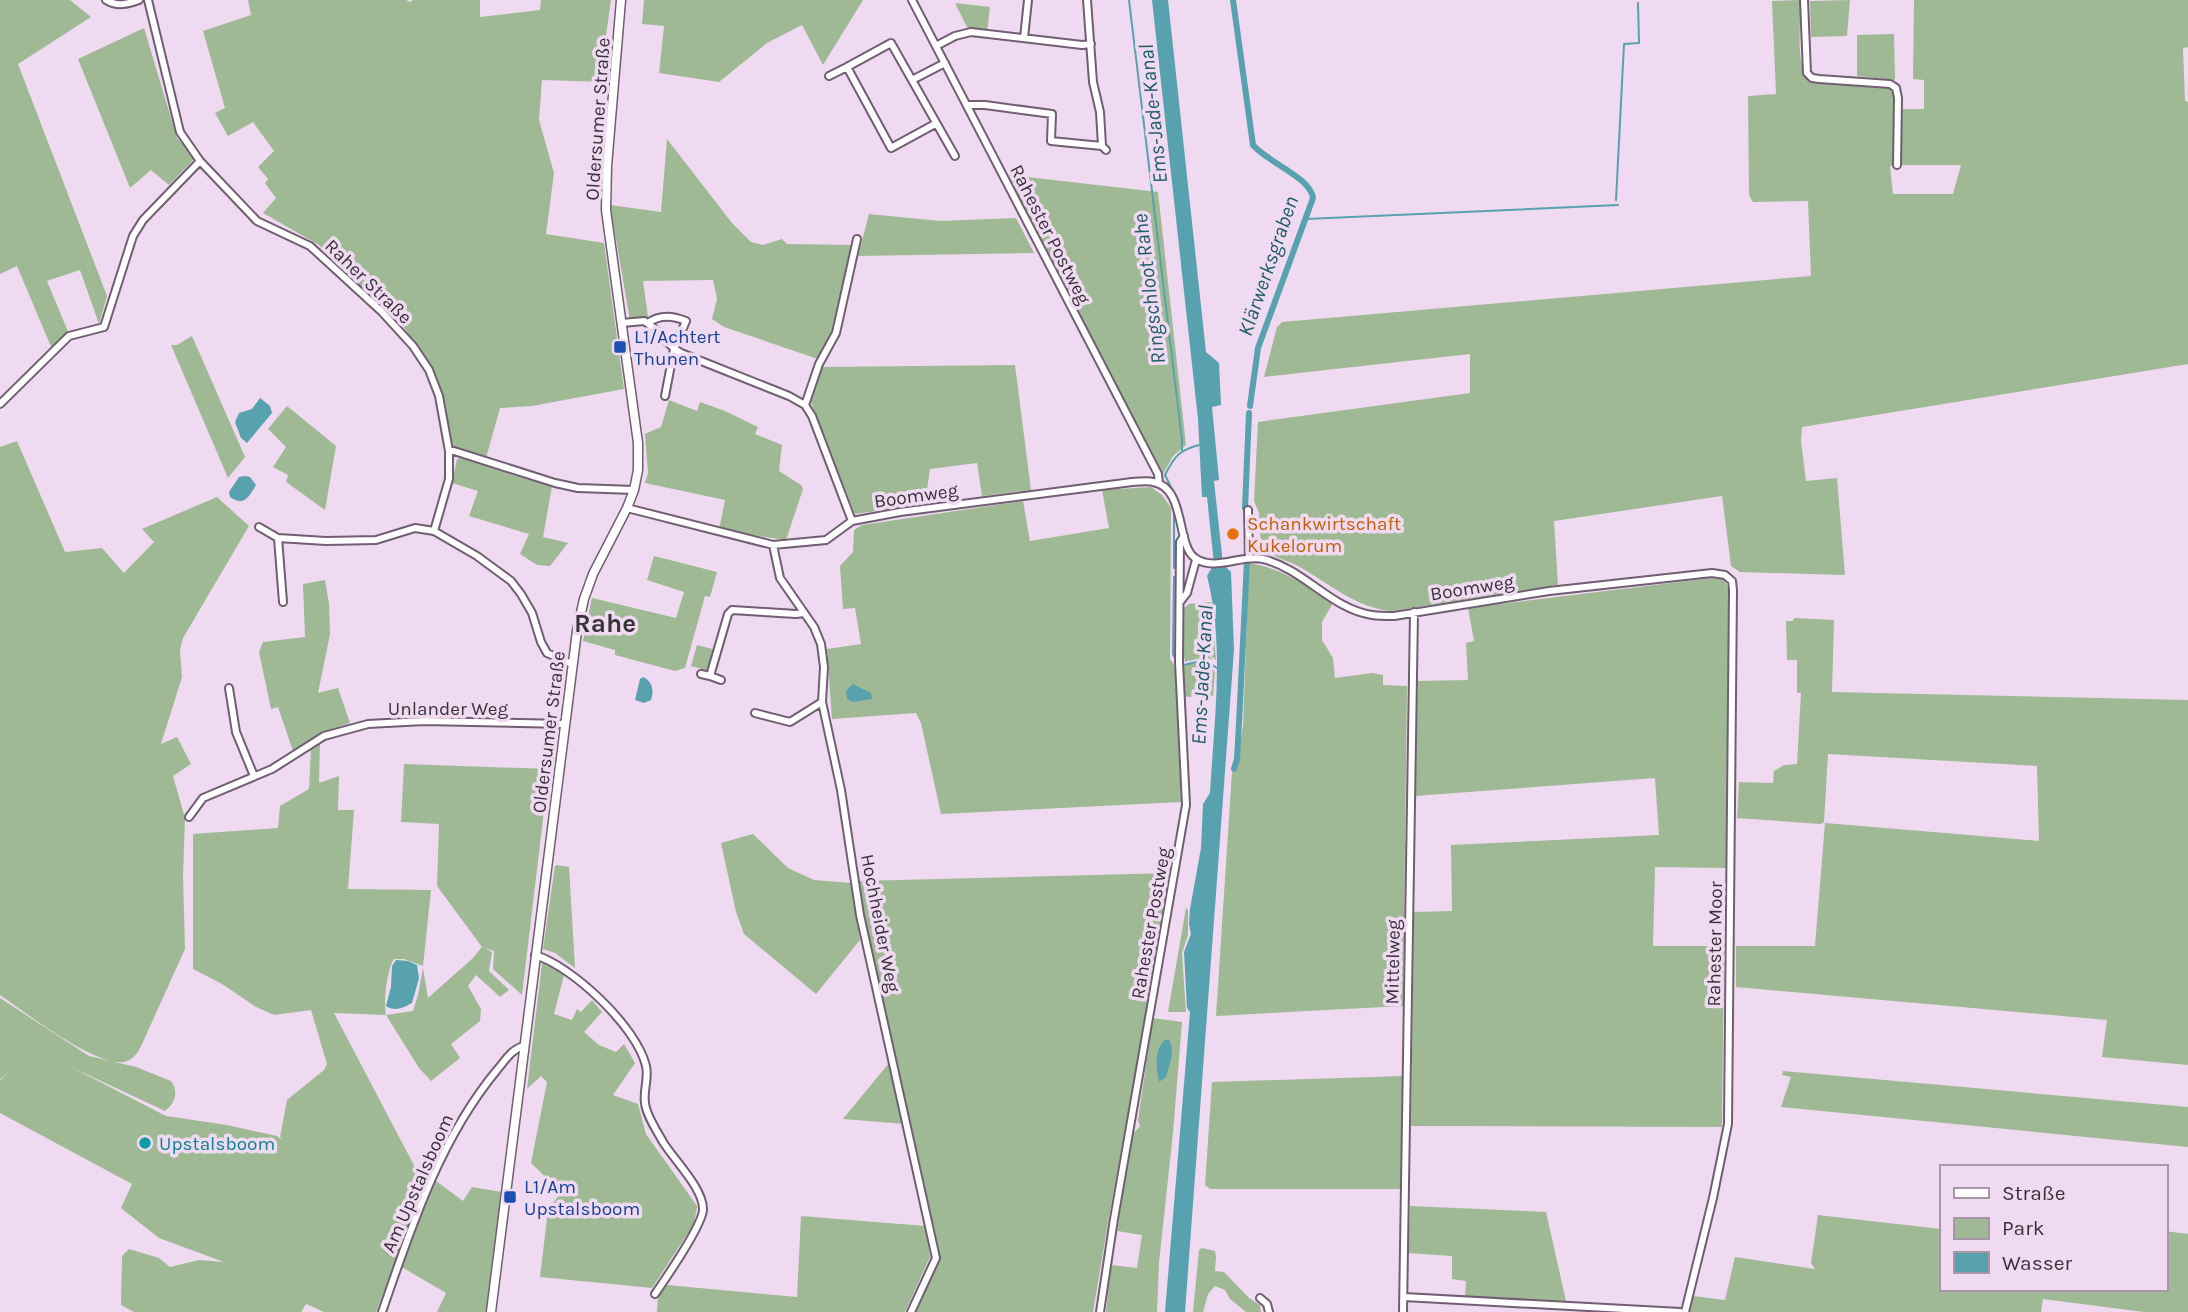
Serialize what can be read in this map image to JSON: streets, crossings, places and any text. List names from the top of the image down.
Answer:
{
  "streets": {
    "main road": ["Oldersumer Straße"],
    "street": [
      "Rahester Postweg",
      "Raher Straße",
      "Boomweg",
      "Unlander Weg",
      "Hochheider Weg",
      "Rahester Moor",
      "Mittelweg",
      "Am Upstalsboom"
    ]
  },
  "crossings": [
    ["Oldersumer Straße", "Boomweg"],
    ["Oldersumer Straße", "Unlander Weg"],
    ["Oldersumer Straße", "Am Upstalsboom"],
    ["Rahester Postweg", "Boomweg"],
    ["Boomweg", "Hochheider Weg"],
    ["Boomweg", "Rahester Moor"],
    ["Boomweg", "Mittelweg"],
    ["Rahester Moor", "Mittelweg"]
  ],
  "districts": ["Rahe"],
  "water": ["Ems-Jade-Kanal", "Klärwerksgraben", "Ringschloot Rahe"],
  "places": {
    "transit": ["L1/Achtert Thunen", "L1/Am Upstalsboom"],
    "other": ["Schankwirtschaft Kukelorum", "Upstalsboom"]
  },
  "legend": ["Straße", "Park", "Wasser"]
}
